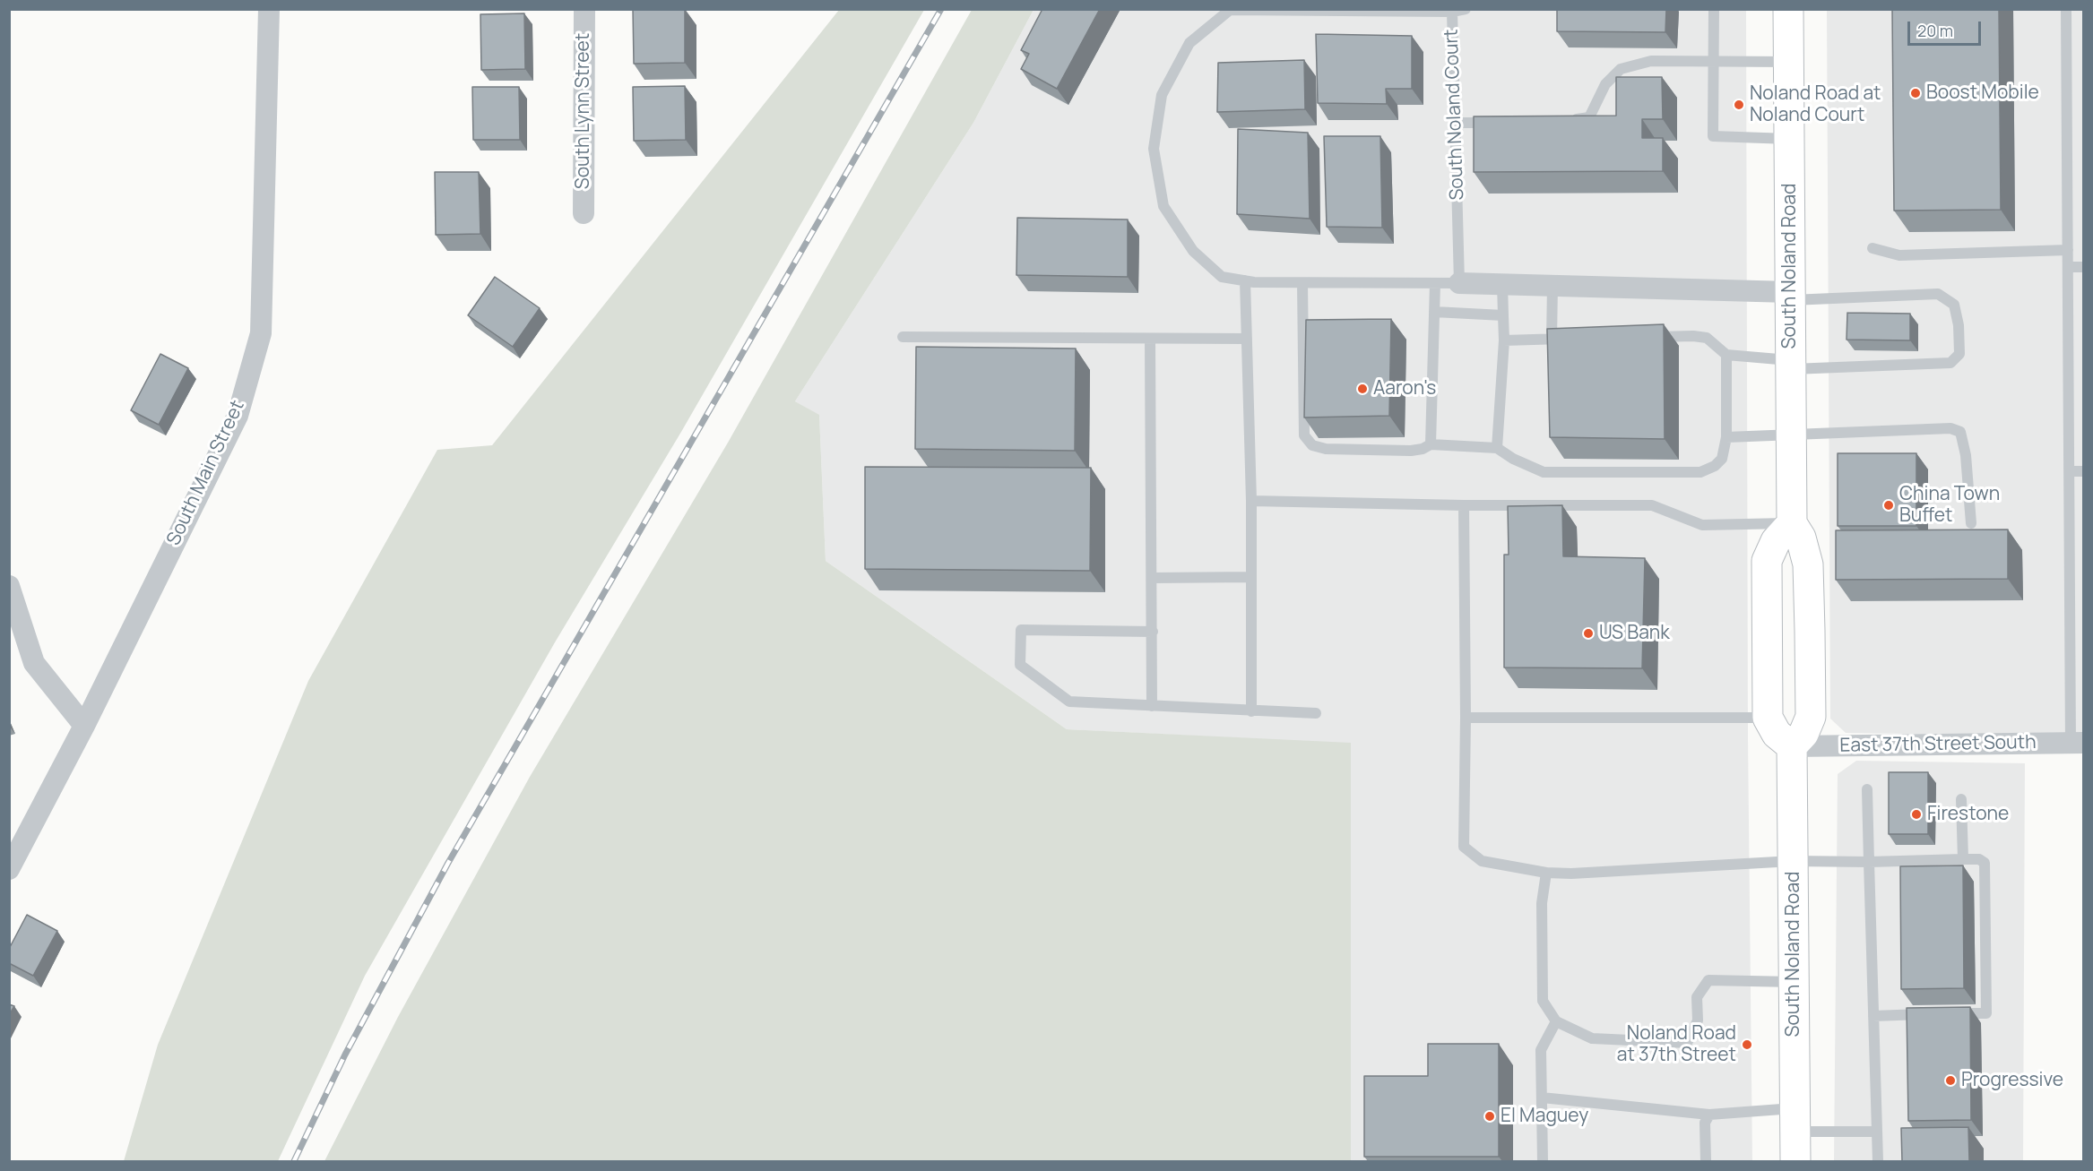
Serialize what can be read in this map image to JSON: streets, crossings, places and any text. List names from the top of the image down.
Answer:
{
  "streets": {
    "main road": ["South Noland Road"],
    "street": [
      "South Lynn Street",
      "South Noland Court",
      "South Main Street",
      "East 37th Street South"
    ]
  },
  "crossings": [
    ["South Noland Court", "South Noland Road"],
    ["South Noland Road", "East 37th Street South"]
  ],
  "places": [
    "Boost Mobile",
    "Noland Road at Noland Court",
    "Aaron's",
    "China Town Buffet",
    "US Bank",
    "Firestone",
    "Noland Road at 37th Street",
    "Progressive",
    "El Maguey"
  ],
  "scale_bar": "20 m"
}
